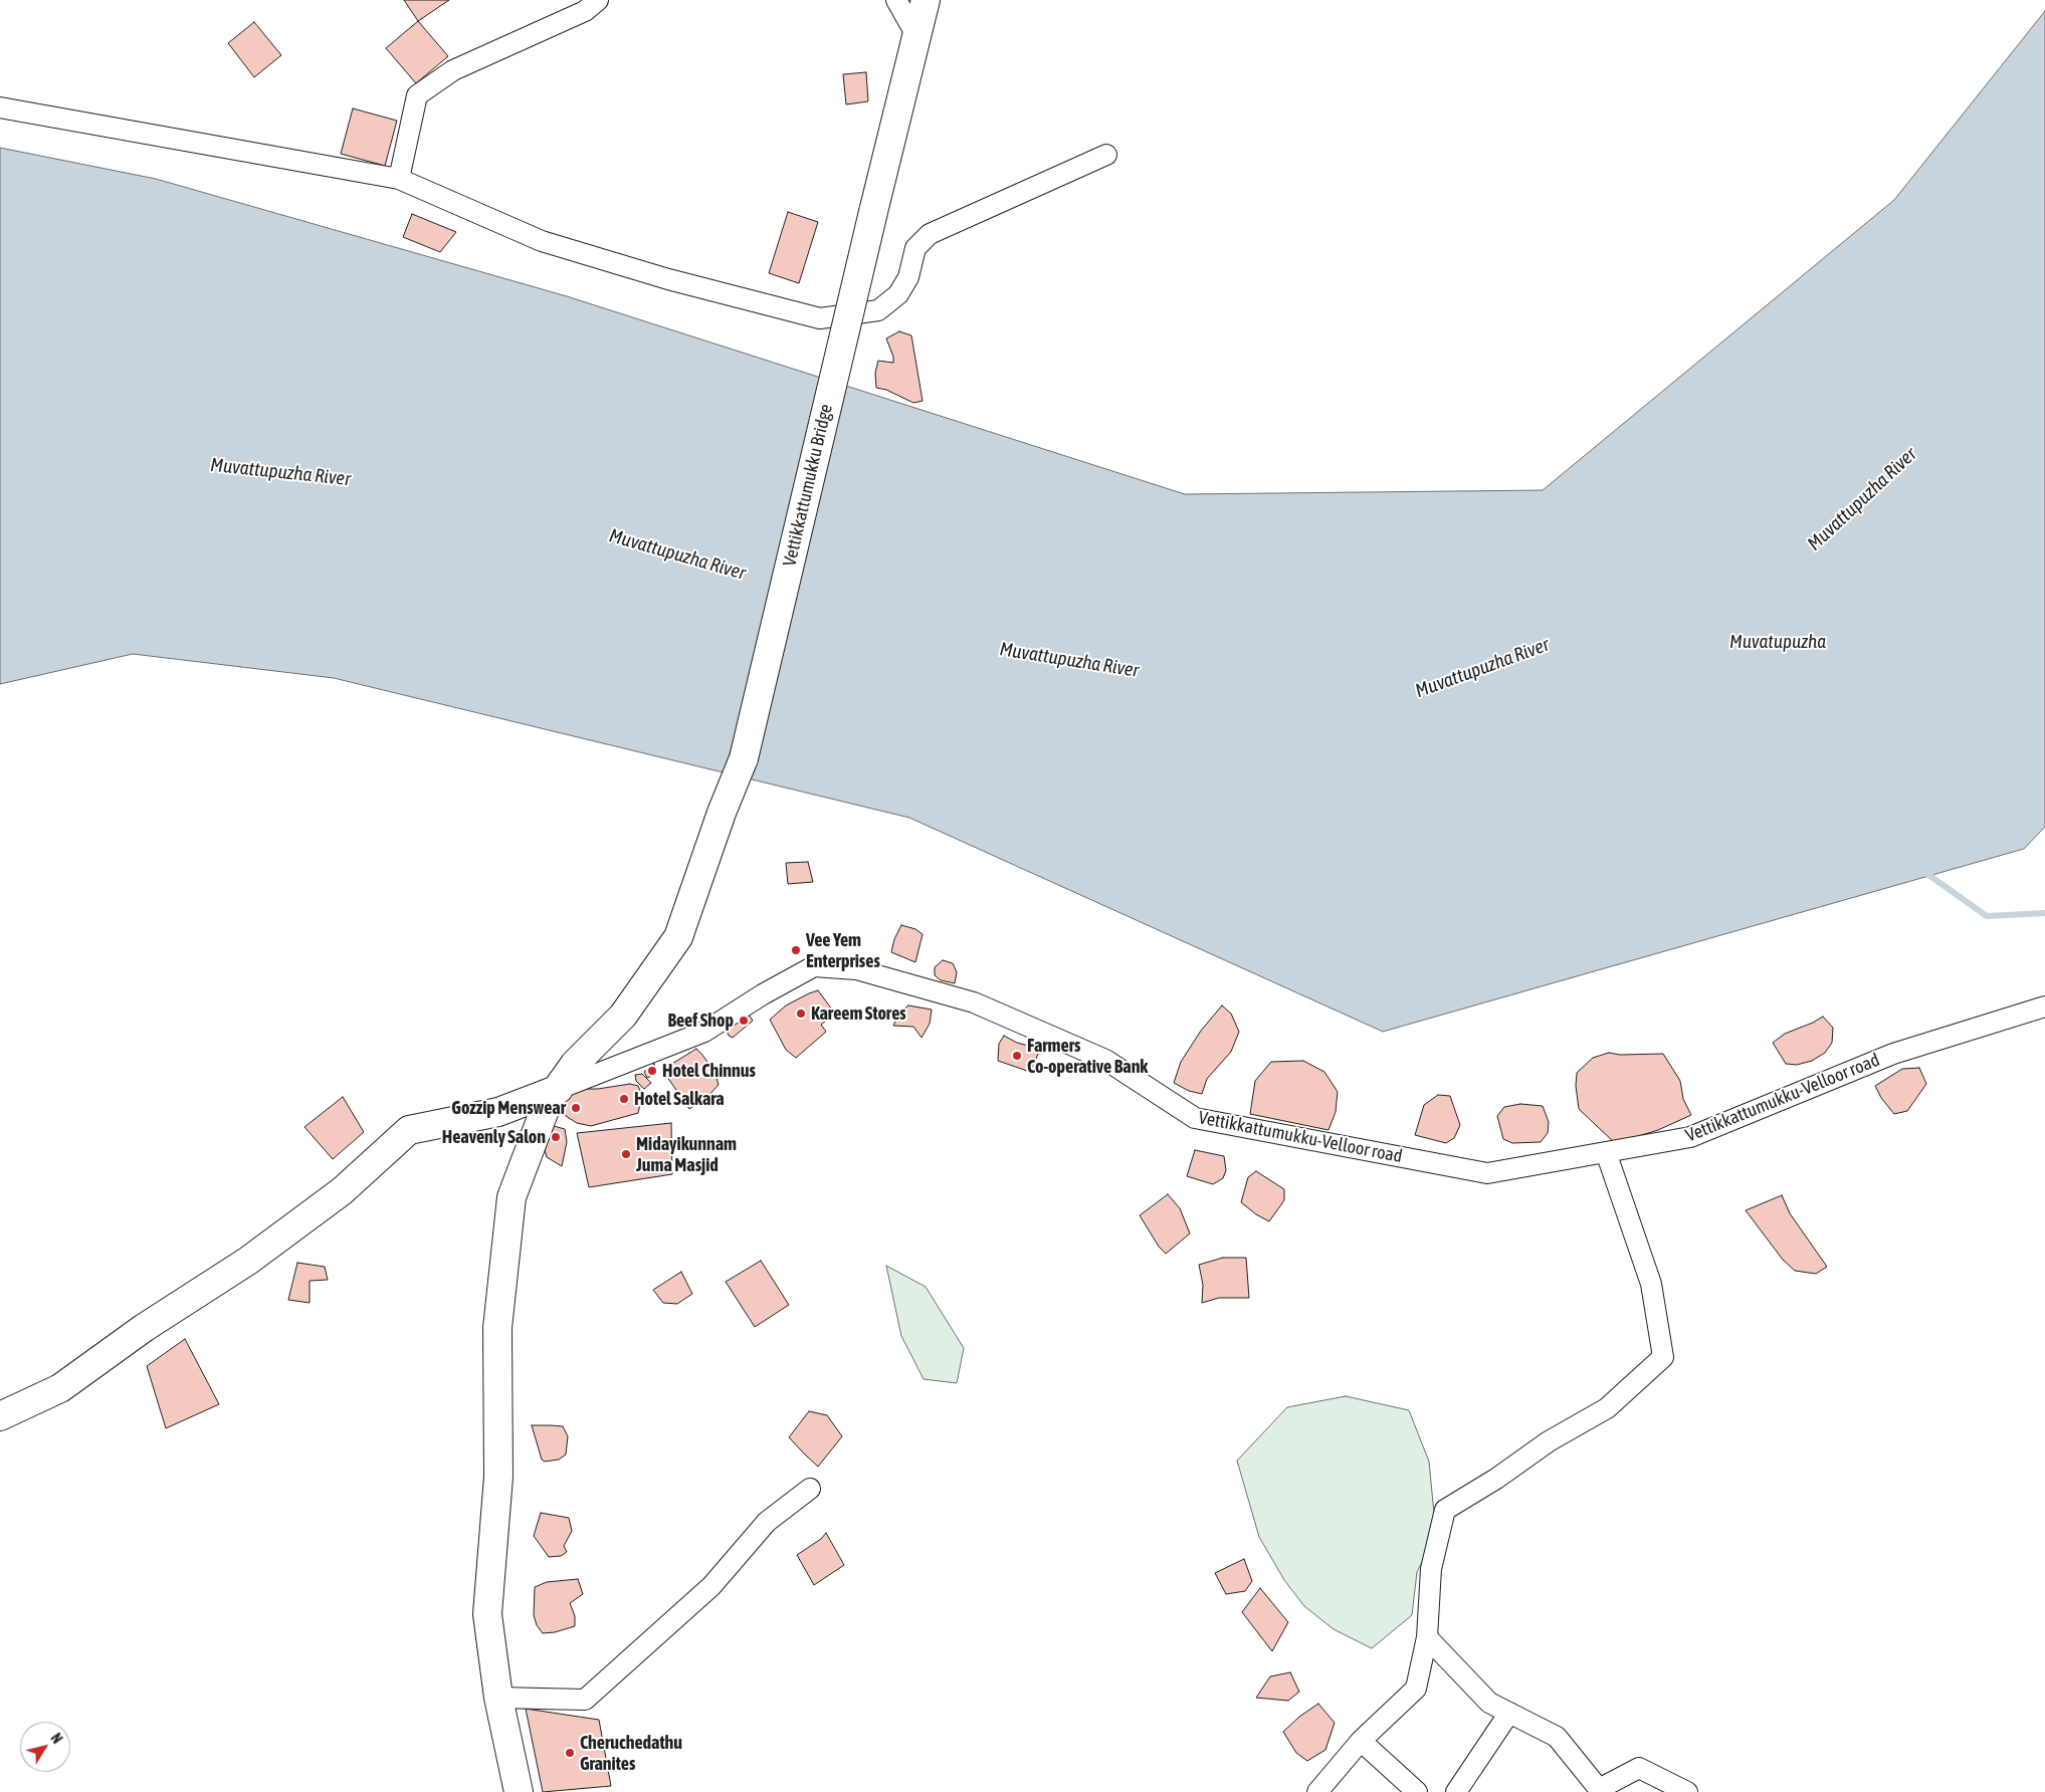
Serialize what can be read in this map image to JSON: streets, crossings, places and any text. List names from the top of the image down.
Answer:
{
  "streets": {
    "main road": ["Vettikkattumukku Bridge"],
    "street": ["Vettikkattumukku-Velloor road"]
  },
  "crossings": [
    ["Vettikkattumukku Bridge", "Vettikkattumukku-Velloor road"]
  ],
  "water": ["Muvattupuzha River", "Muvatupuzha"],
  "places": [
    "Vee Yem Enterprises",
    "Kareem Stores",
    "Beef Shop",
    "Farmers Co-operative Bank",
    "Hotel Chinnus",
    "Hotel Salkara",
    "Gozzip Menswear",
    "Heavenly Salon",
    "Midayikunnam Juma Masjid",
    "Cheruchedathu Granites"
  ],
  "north": "top right"
}
